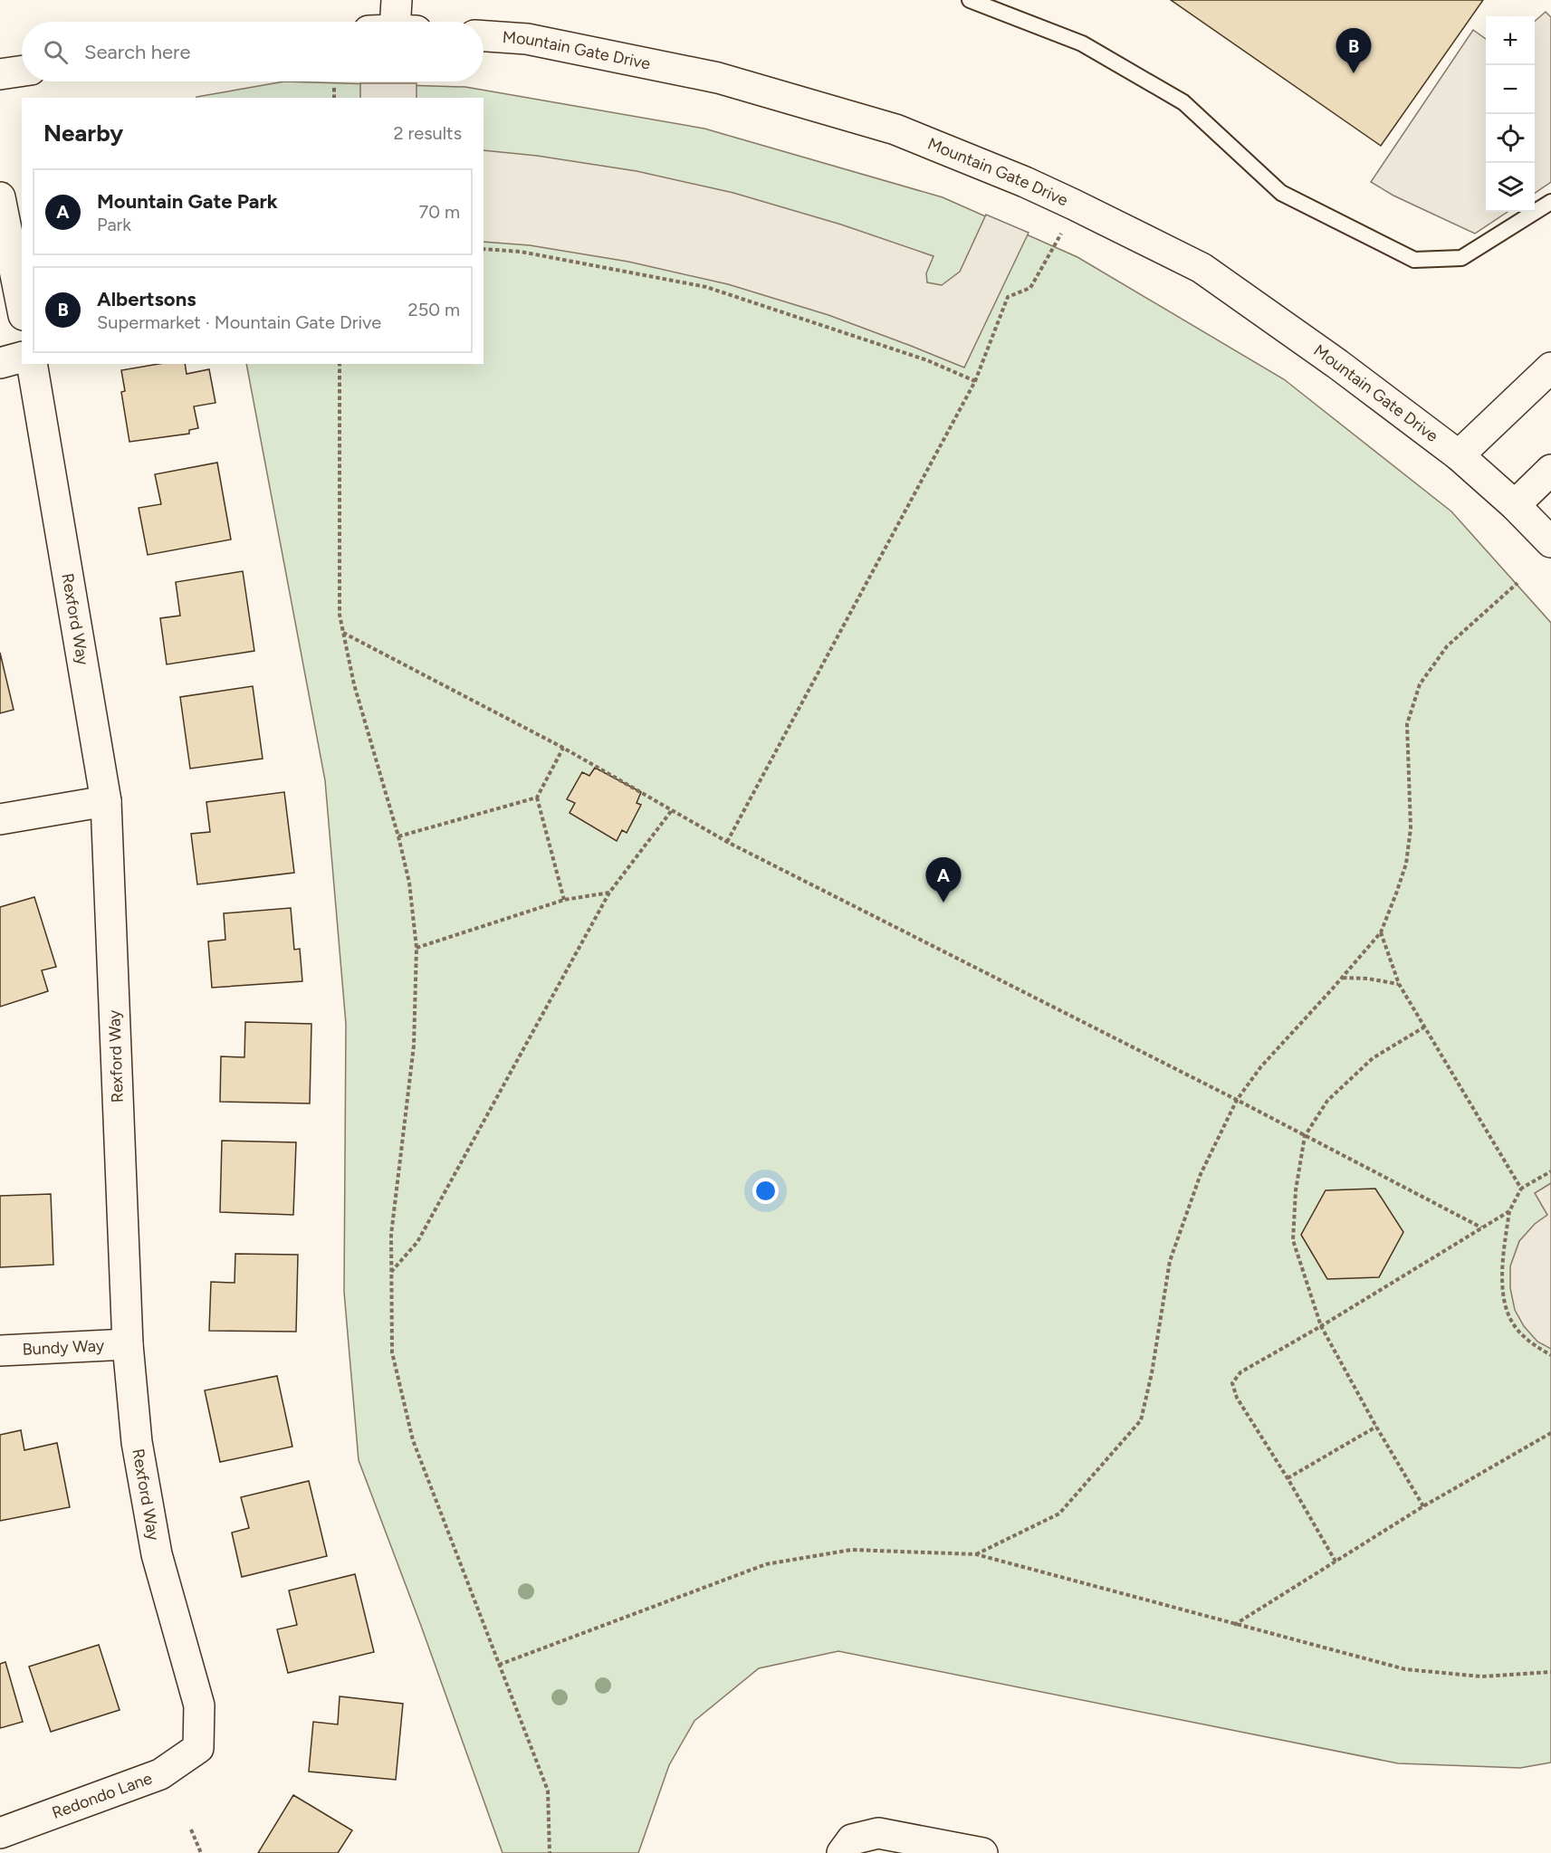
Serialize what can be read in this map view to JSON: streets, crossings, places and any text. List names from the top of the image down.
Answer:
{
  "streets": {
    "street": [
      "Mountain Gate Drive",
      "Rexford Way",
      "Bundy Way",
      "Redondo Lane"
    ]
  },
  "crossings": [
    ["Rexford Way", "Bundy Way"],
    ["Rexford Way", "Redondo Lane"]
  ],
  "page": {
    "map_buttons": ["+", "−"],
    "search": "Search here",
    "pins": ["B", "A"],
    "heading": ["Nearby", "2 results"],
    "list": [
      {
        "mark": "A",
        "name": "Mountain Gate Park",
        "note": "Park",
        "value": "70 m"
      },
      {
        "mark": "B",
        "name": "Albertsons",
        "note": "Supermarket · Mountain Gate Drive",
        "value": "250 m"
      }
    ]
  }
}
